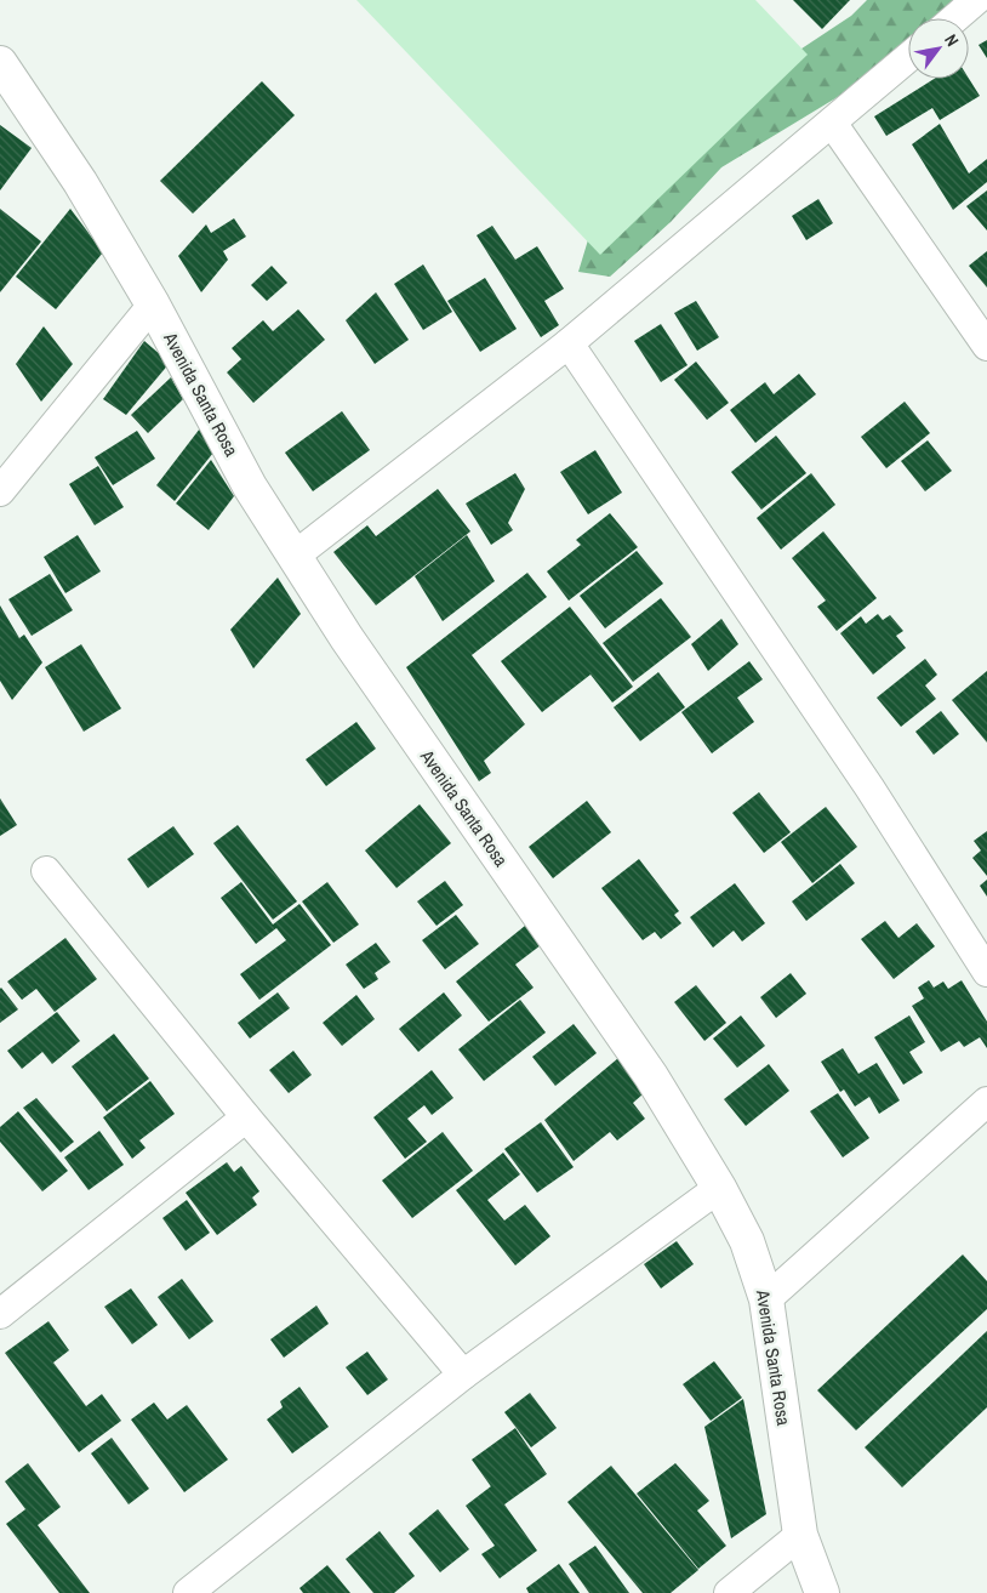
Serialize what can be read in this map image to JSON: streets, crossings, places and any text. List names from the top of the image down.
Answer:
{
  "streets": {
    "main road": ["Avenida Santa Rosa"]
  },
  "north": "top right"
}
